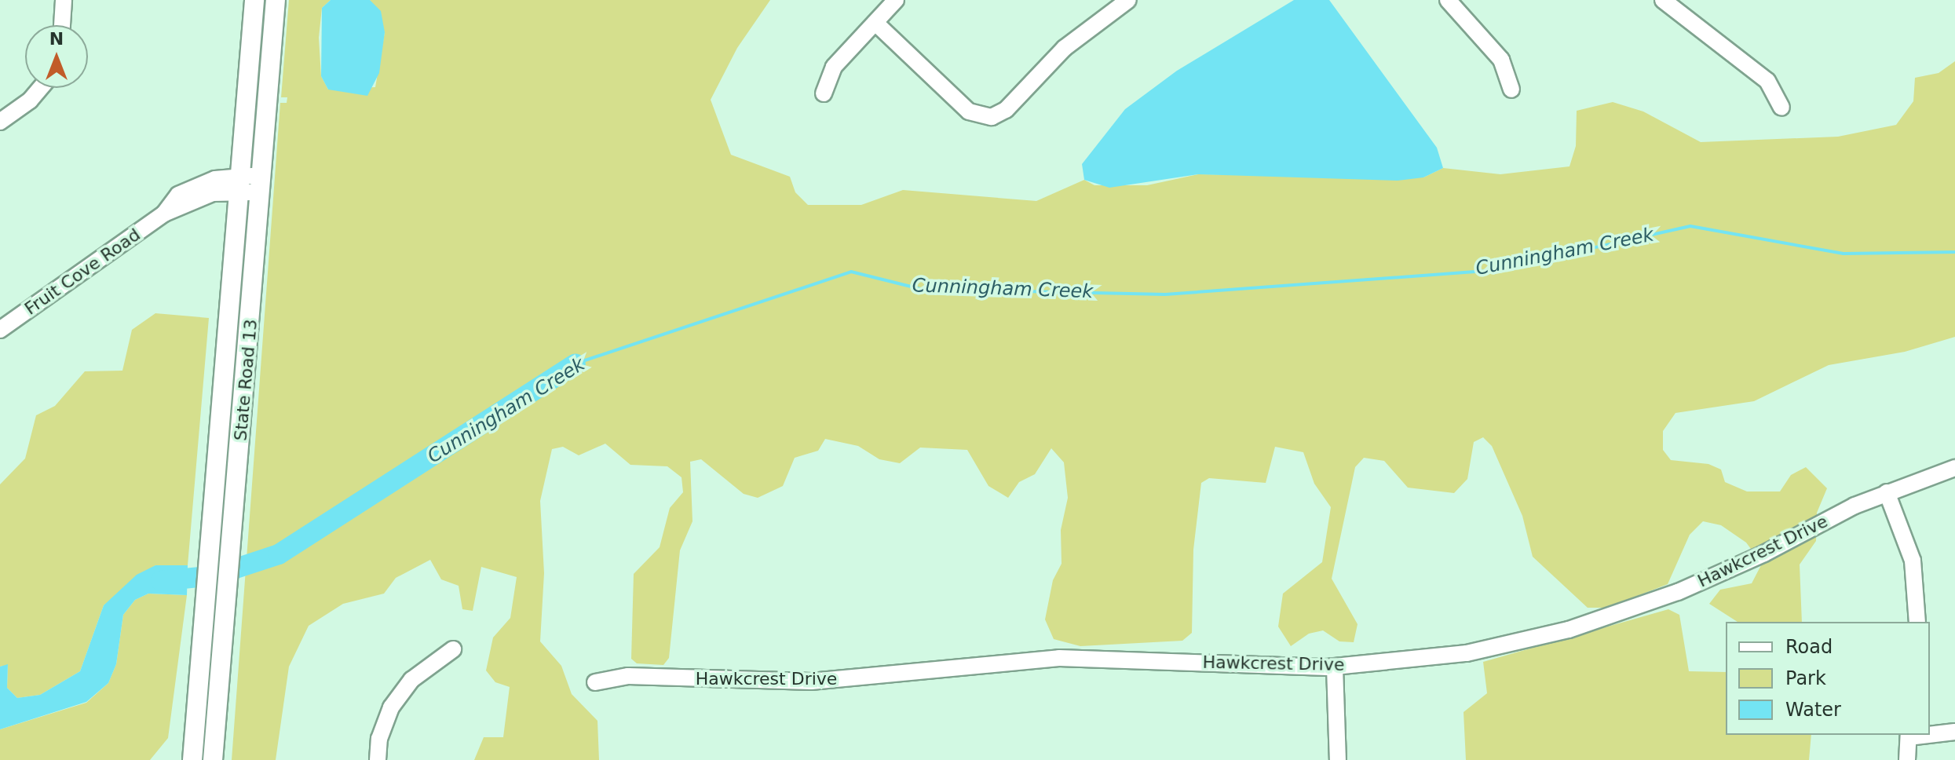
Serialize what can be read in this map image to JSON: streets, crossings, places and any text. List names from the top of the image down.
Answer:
{
  "streets": {
    "main road": ["State Road 13"],
    "street": ["Fruit Cove Road", "Hawkcrest Drive"]
  },
  "crossings": [
    ["Fruit Cove Road", "State Road 13"]
  ],
  "water": ["Cunningham Creek"],
  "legend": ["Road", "Park", "Water"],
  "north": "top"
}
